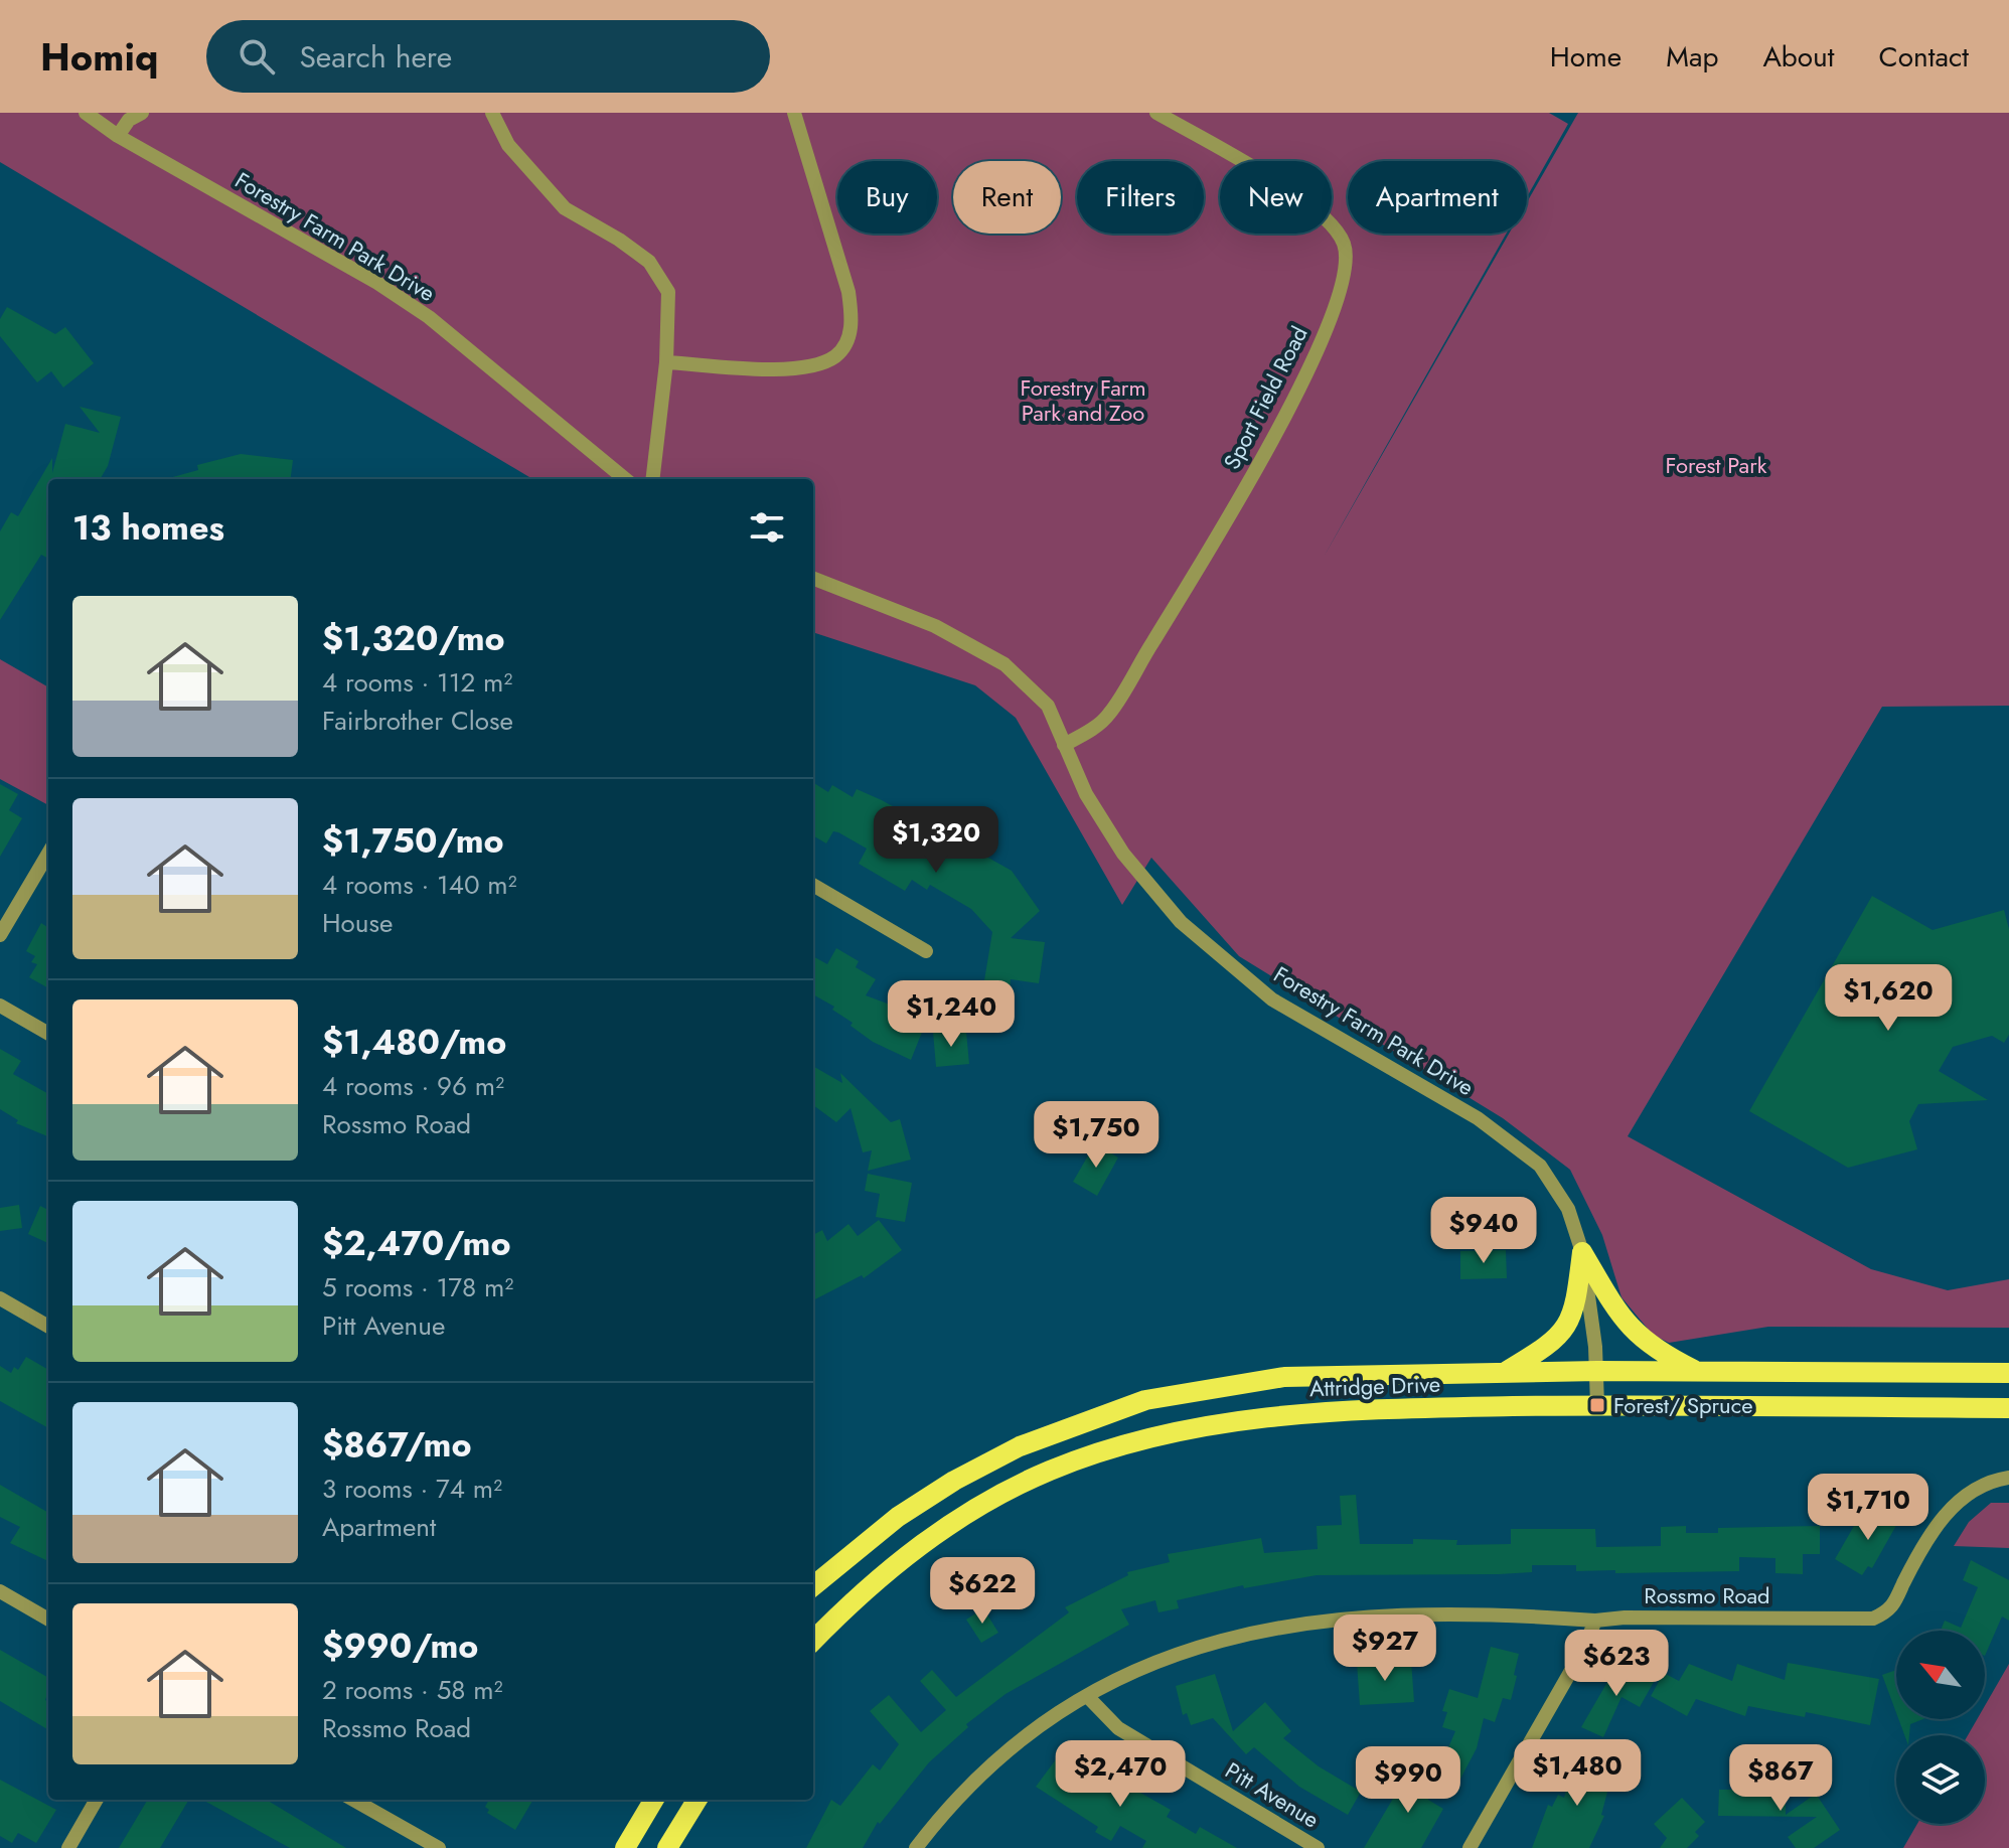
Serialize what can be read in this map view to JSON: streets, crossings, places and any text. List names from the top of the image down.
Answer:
{
  "streets": {
    "main road": ["Attridge Drive"],
    "street": [
      "Forestry Farm Park Drive",
      "Sport Field Road",
      "Rossmo Road",
      "Pitt Avenue"
    ]
  },
  "crossings": [
    ["Forestry Farm Park Drive", "Sport Field Road"],
    ["Forestry Farm Park Drive", "Attridge Drive"],
    ["Rossmo Road", "Pitt Avenue"]
  ],
  "parks": ["Forestry Farm Park and Zoo", "Forest Park"],
  "places": {
    "transit": ["Forest/ Spruce"]
  },
  "north": "top left",
  "page": {
    "header": "Homiq",
    "search": "Search here",
    "nav": [
      "Home",
      "Map",
      "About",
      "Contact"
    ],
    "chip": [
      "Buy",
      "Rent",
      "Filters",
      "New",
      "Apartment"
    ],
    "heading": "13 homes",
    "list": [
      {
        "name": "$1,320/mo",
        "note": "4 rooms · 112 m² · Fairbrother Close"
      },
      {
        "name": "$1,750/mo",
        "note": "4 rooms · 140 m² · House"
      },
      {
        "name": "$1,480/mo",
        "note": "4 rooms · 96 m² · Rossmo Road"
      },
      {
        "name": "$2,470/mo",
        "note": "5 rooms · 178 m² · Pitt Avenue"
      },
      {
        "name": "$867/mo",
        "note": "3 rooms · 74 m² · Apartment"
      },
      {
        "name": "$990/mo",
        "note": "2 rooms · 58 m² · Rossmo Road"
      }
    ],
    "price": [
      "$1,320",
      "$1,620",
      "$1,240",
      "$1,750",
      "$940",
      "$1,710",
      "$622",
      "$927",
      "$623",
      "$1,480",
      "$2,470",
      "$867",
      "$990"
    ]
  }
}
